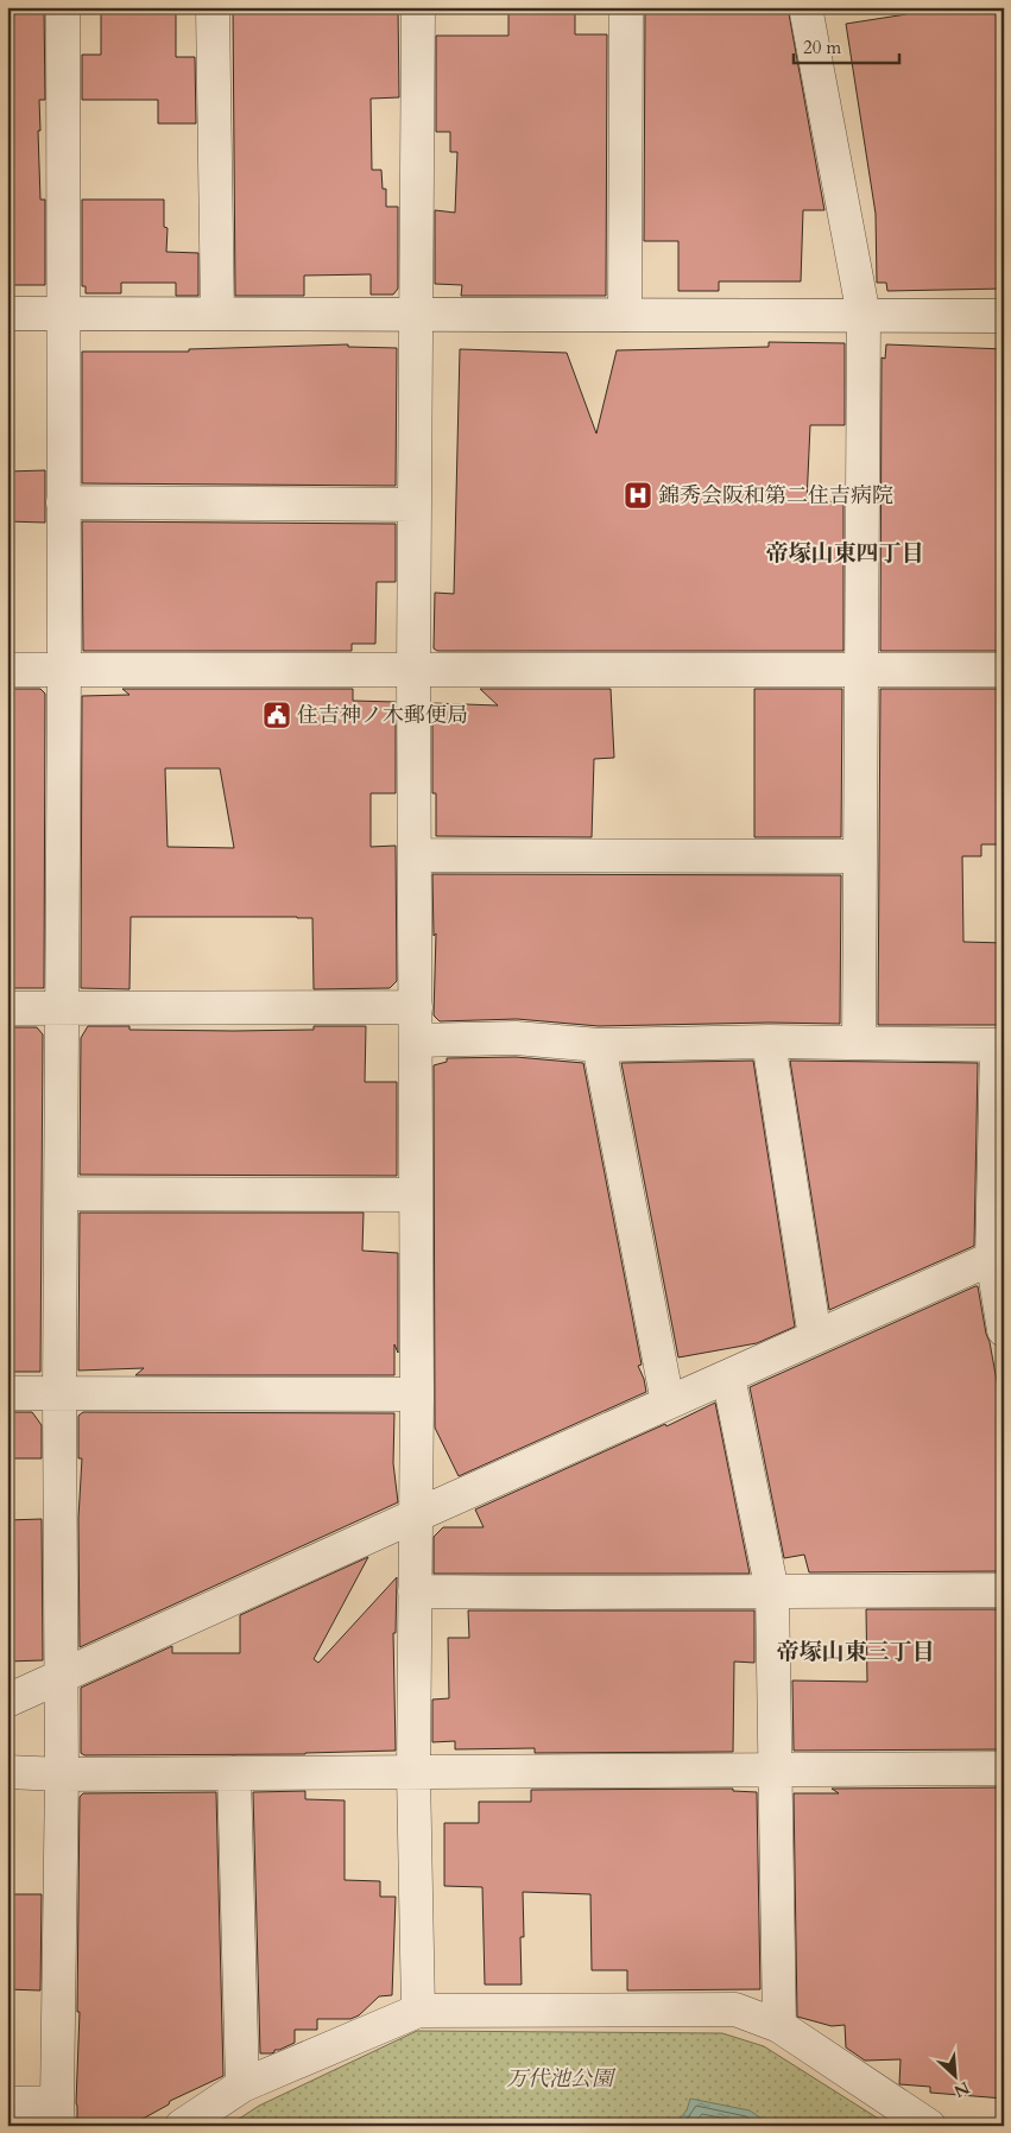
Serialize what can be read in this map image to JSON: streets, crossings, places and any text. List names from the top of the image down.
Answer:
{
  "districts": ["帝塚山東四丁目", "帝塚山東三丁目"],
  "parks": ["万代池公園"],
  "places": {
    "hospital": ["錦秀会阪和第二住吉病院"],
    "public building": ["住吉神ノ木郵便局"]
  },
  "scale_bar": "20 m",
  "north": "bottom right"
}
